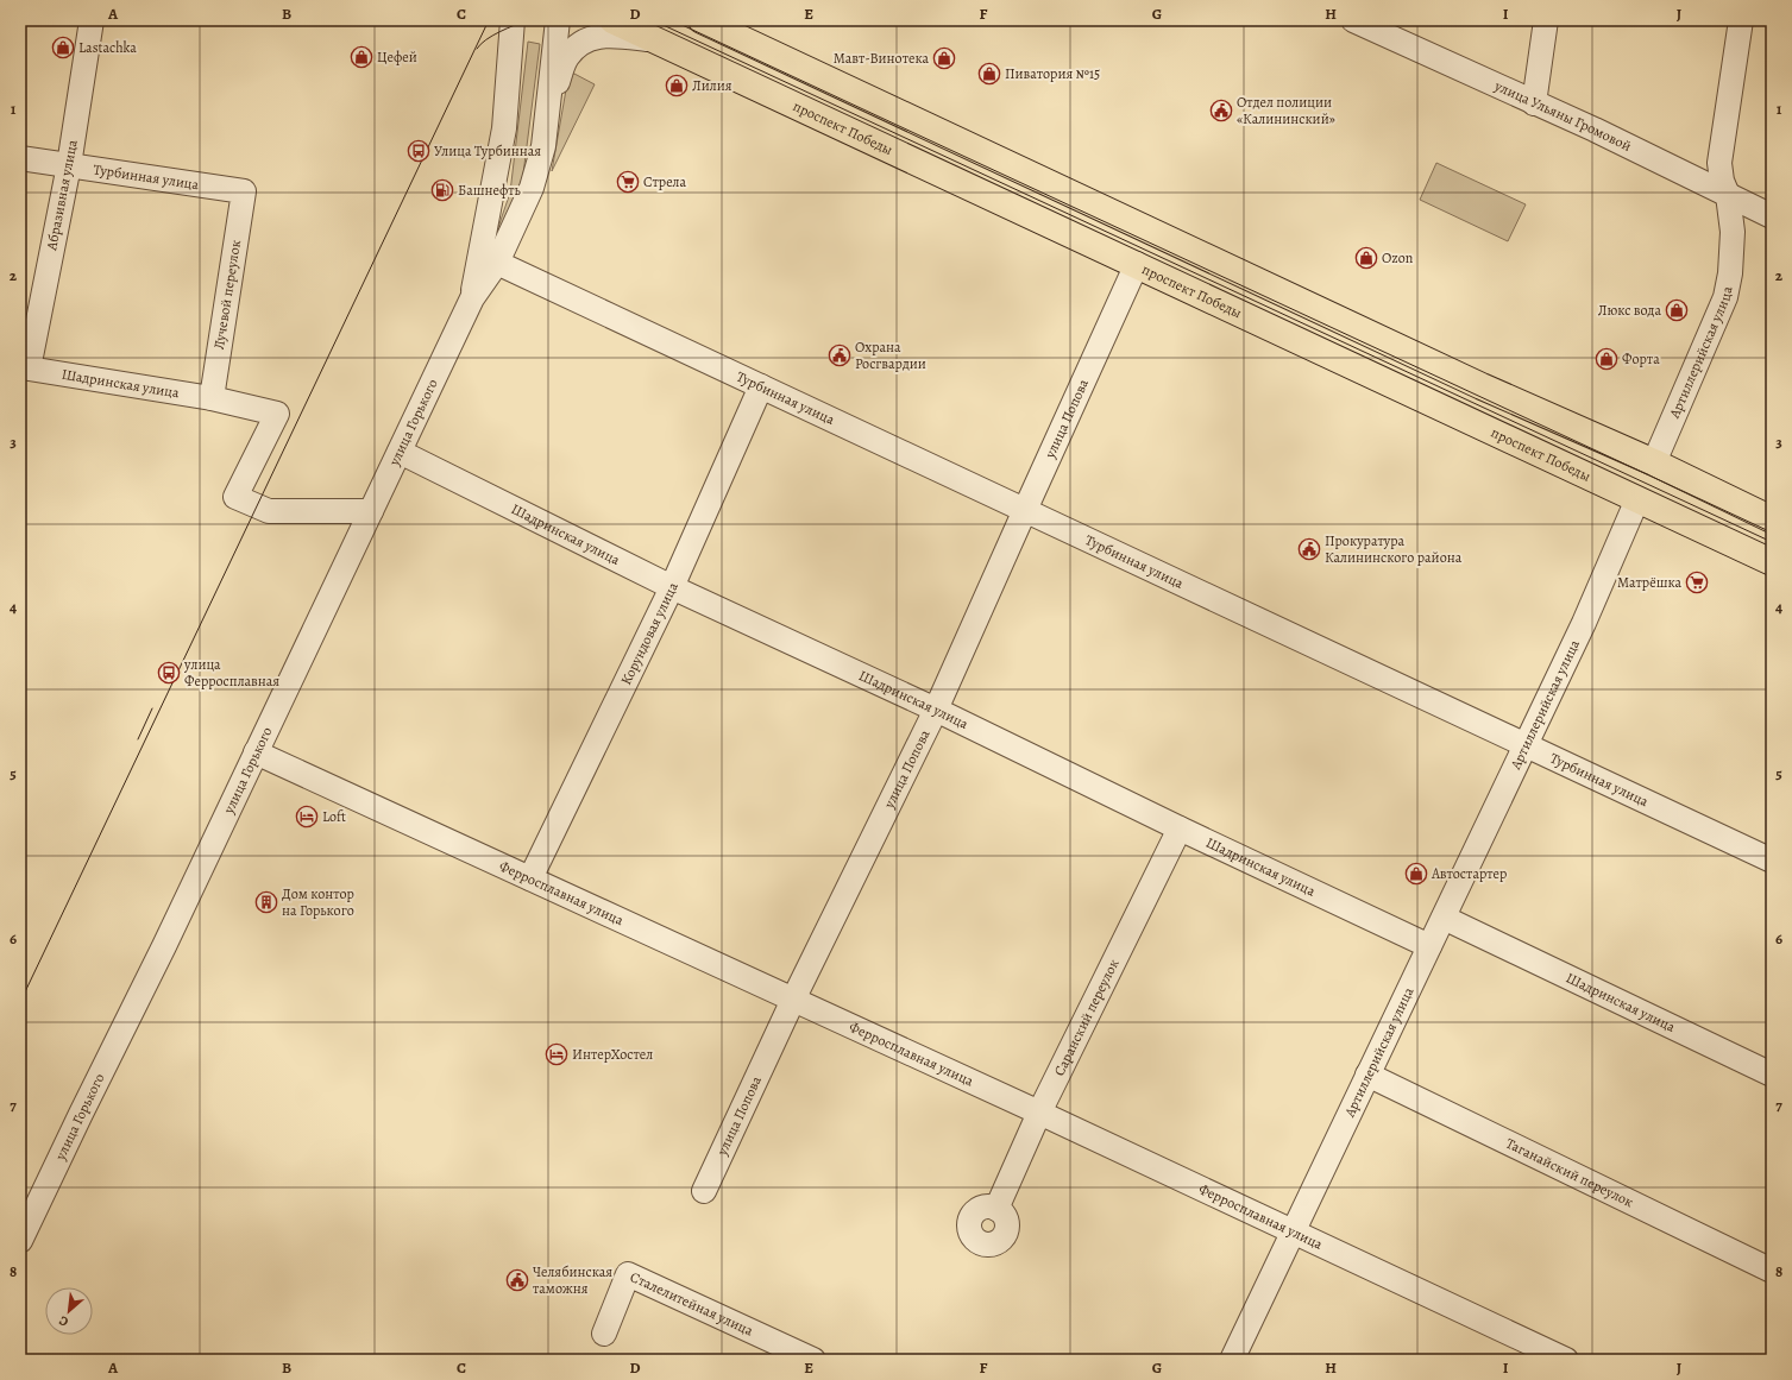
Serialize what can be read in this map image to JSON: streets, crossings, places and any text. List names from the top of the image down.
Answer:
{
  "streets": {
    "main road": ["проспект Победы", "Артиллерийская улица"],
    "street": [
      "улица Ульяны Громовой",
      "Турбинная улица",
      "Абразивная улица",
      "Лучевой переулок",
      "Шадринская улица",
      "улица Попова",
      "улица Горького",
      "Корундовая улица",
      "Ферросплавная улица",
      "Саранский переулок",
      "Таганайский переулок",
      "Сталелитейная улица"
    ]
  },
  "crossings": [
    ["улица Ульяны Громовой", "Артиллерийская улица"],
    ["проспект Победы", "Артиллерийская улица"],
    ["проспект Победы", "улица Попова"],
    ["проспект Победы", "улица Горького"],
    ["Турбинная улица", "Абразивная улица"],
    ["Турбинная улица", "Лучевой переулок"],
    ["Турбинная улица", "Артиллерийская улица"],
    ["Турбинная улица", "улица Попова"],
    ["Турбинная улица", "улица Горького"],
    ["Турбинная улица", "Корундовая улица"],
    ["Абразивная улица", "Шадринская улица"],
    ["Лучевой переулок", "Шадринская улица"],
    ["Артиллерийская улица", "Шадринская улица"],
    ["Артиллерийская улица", "Ферросплавная улица"],
    ["Артиллерийская улица", "Таганайский переулок"],
    ["Шадринская улица", "улица Попова"],
    ["Шадринская улица", "улица Горького"],
    ["Шадринская улица", "Корундовая улица"],
    ["Шадринская улица", "Саранский переулок"],
    ["улица Попова", "Ферросплавная улица"],
    ["улица Горького", "Ферросплавная улица"],
    ["Корундовая улица", "Ферросплавная улица"],
    ["Ферросплавная улица", "Саранский переулок"]
  ],
  "places": {
    "shop": [
      "Lastachka",
      "Цефей",
      "Мавт-Винотека",
      "Пиватория №15",
      "Лилия",
      "Ozon",
      "Люкс вода",
      "Форта",
      "Автостартер"
    ],
    "public building": [
      "Отдел полиции «Калининский»",
      "Охрана Росгвардии",
      "Прокуратура Калининского района",
      "Челябинская таможня"
    ],
    "bus stop": ["Улица Турбинная", "улица Ферросплавная"],
    "supermarket": ["Стрела", "Матрёшка"],
    "fuel station": ["Башнефть"],
    "hotel": ["Loft", "ИнтерХостел"],
    "building": ["Дом контор на Горького"]
  },
  "north": "bottom left",
  "grid": {
    "columns": [
      "A",
      "B",
      "C",
      "D",
      "E",
      "F",
      "G",
      "H",
      "I",
      "J"
    ],
    "rows": [
      "1",
      "2",
      "3",
      "4",
      "5",
      "6",
      "7",
      "8"
    ]
  }
}
